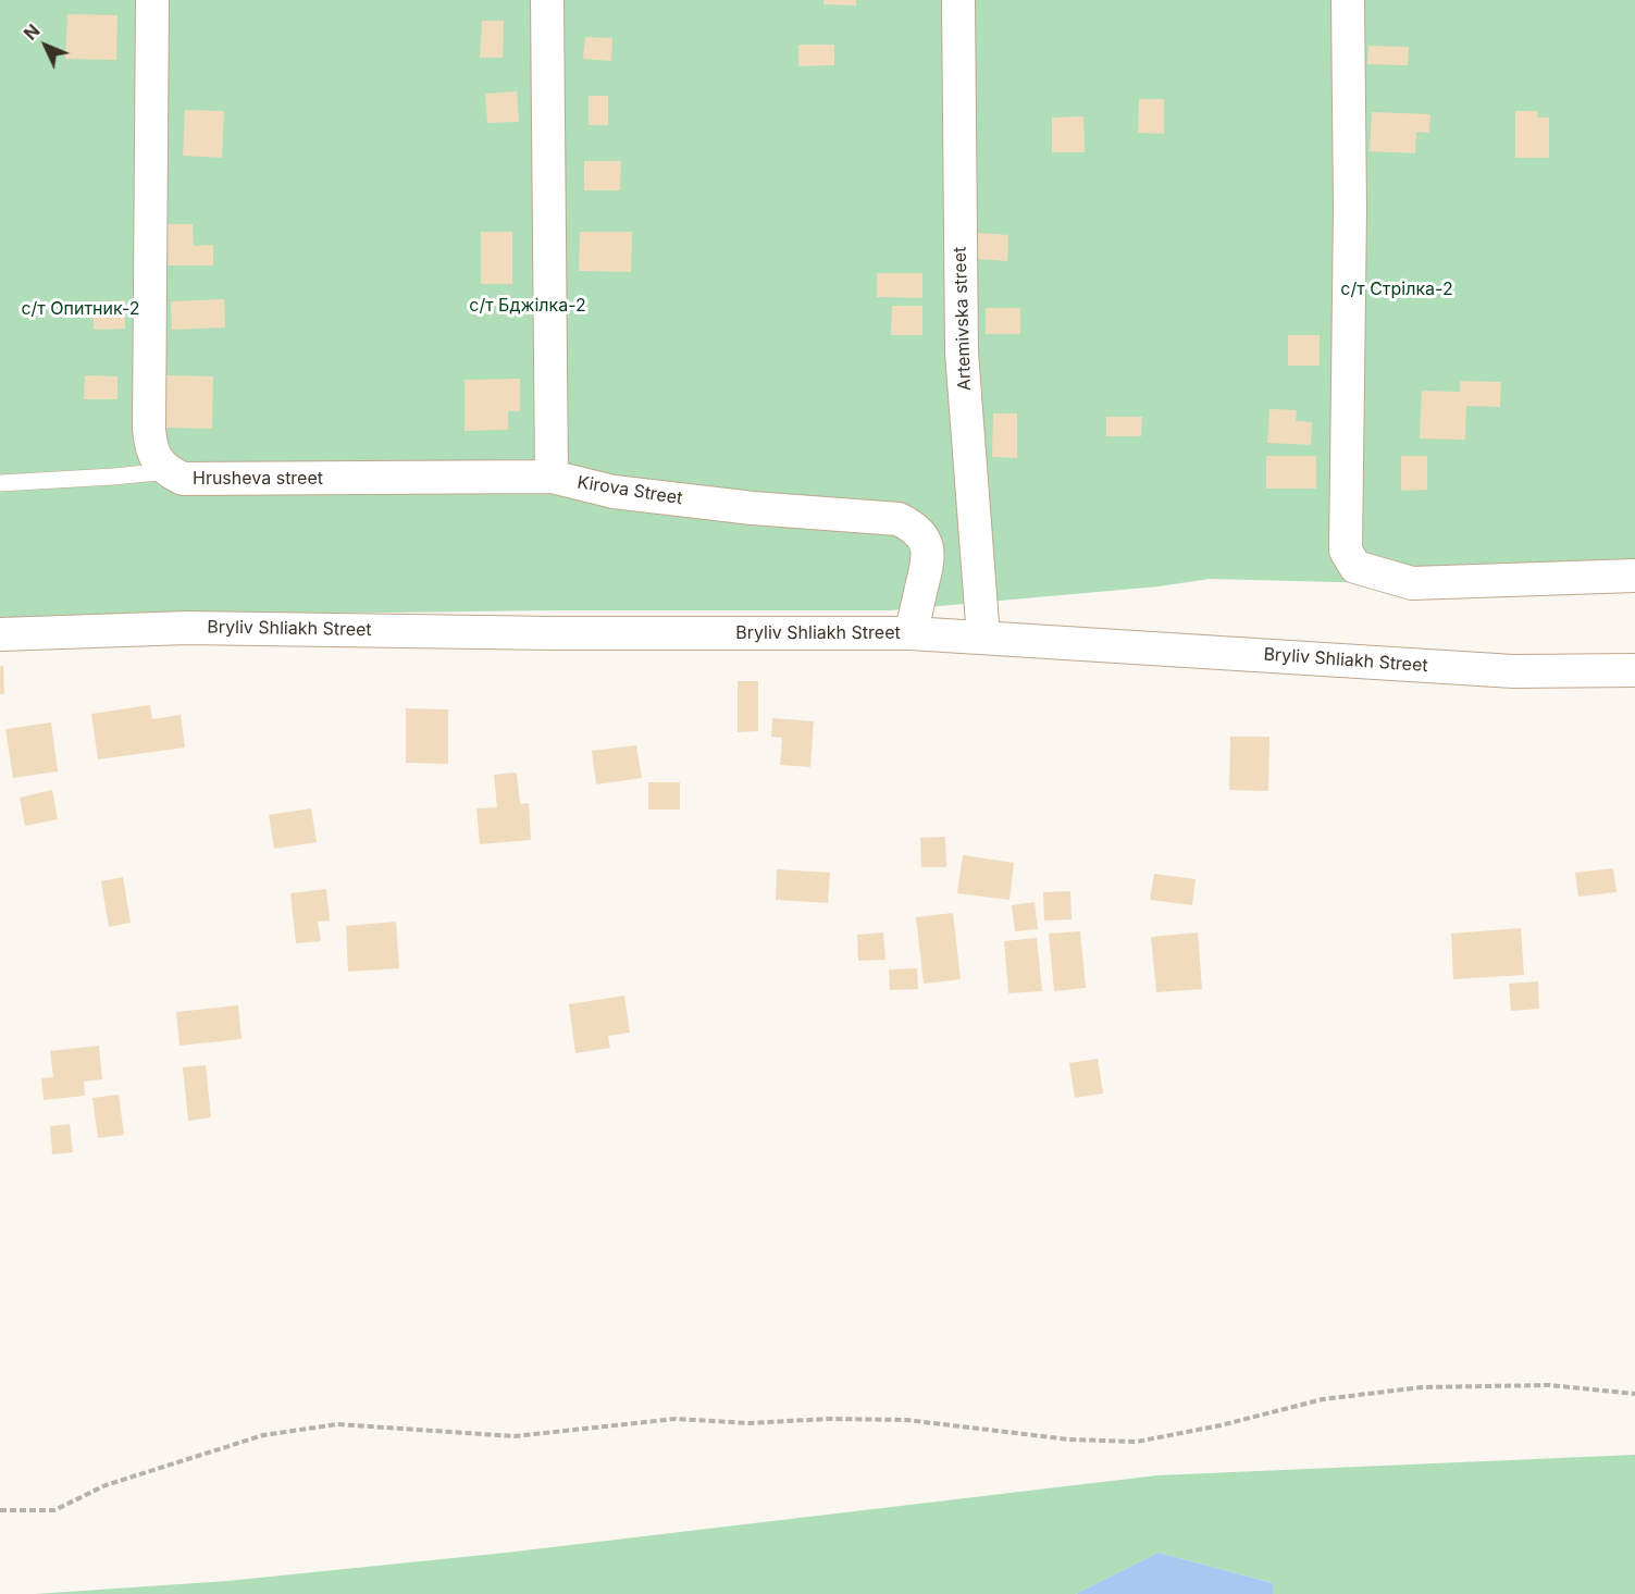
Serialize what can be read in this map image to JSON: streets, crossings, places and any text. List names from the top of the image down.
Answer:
{
  "streets": {
    "street": [
      "Artemivska street",
      "Hrusheva street",
      "Kirova Street",
      "Bryliv Shliakh Street"
    ]
  },
  "crossings": [
    ["Artemivska street", "Bryliv Shliakh Street"],
    ["Hrusheva street", "Kirova Street"],
    ["Kirova Street", "Bryliv Shliakh Street"]
  ],
  "parks": ["с/т Стрілка-2", "с/т Бджілка-2", "с/т Опитник-2"],
  "north": "top left"
}
